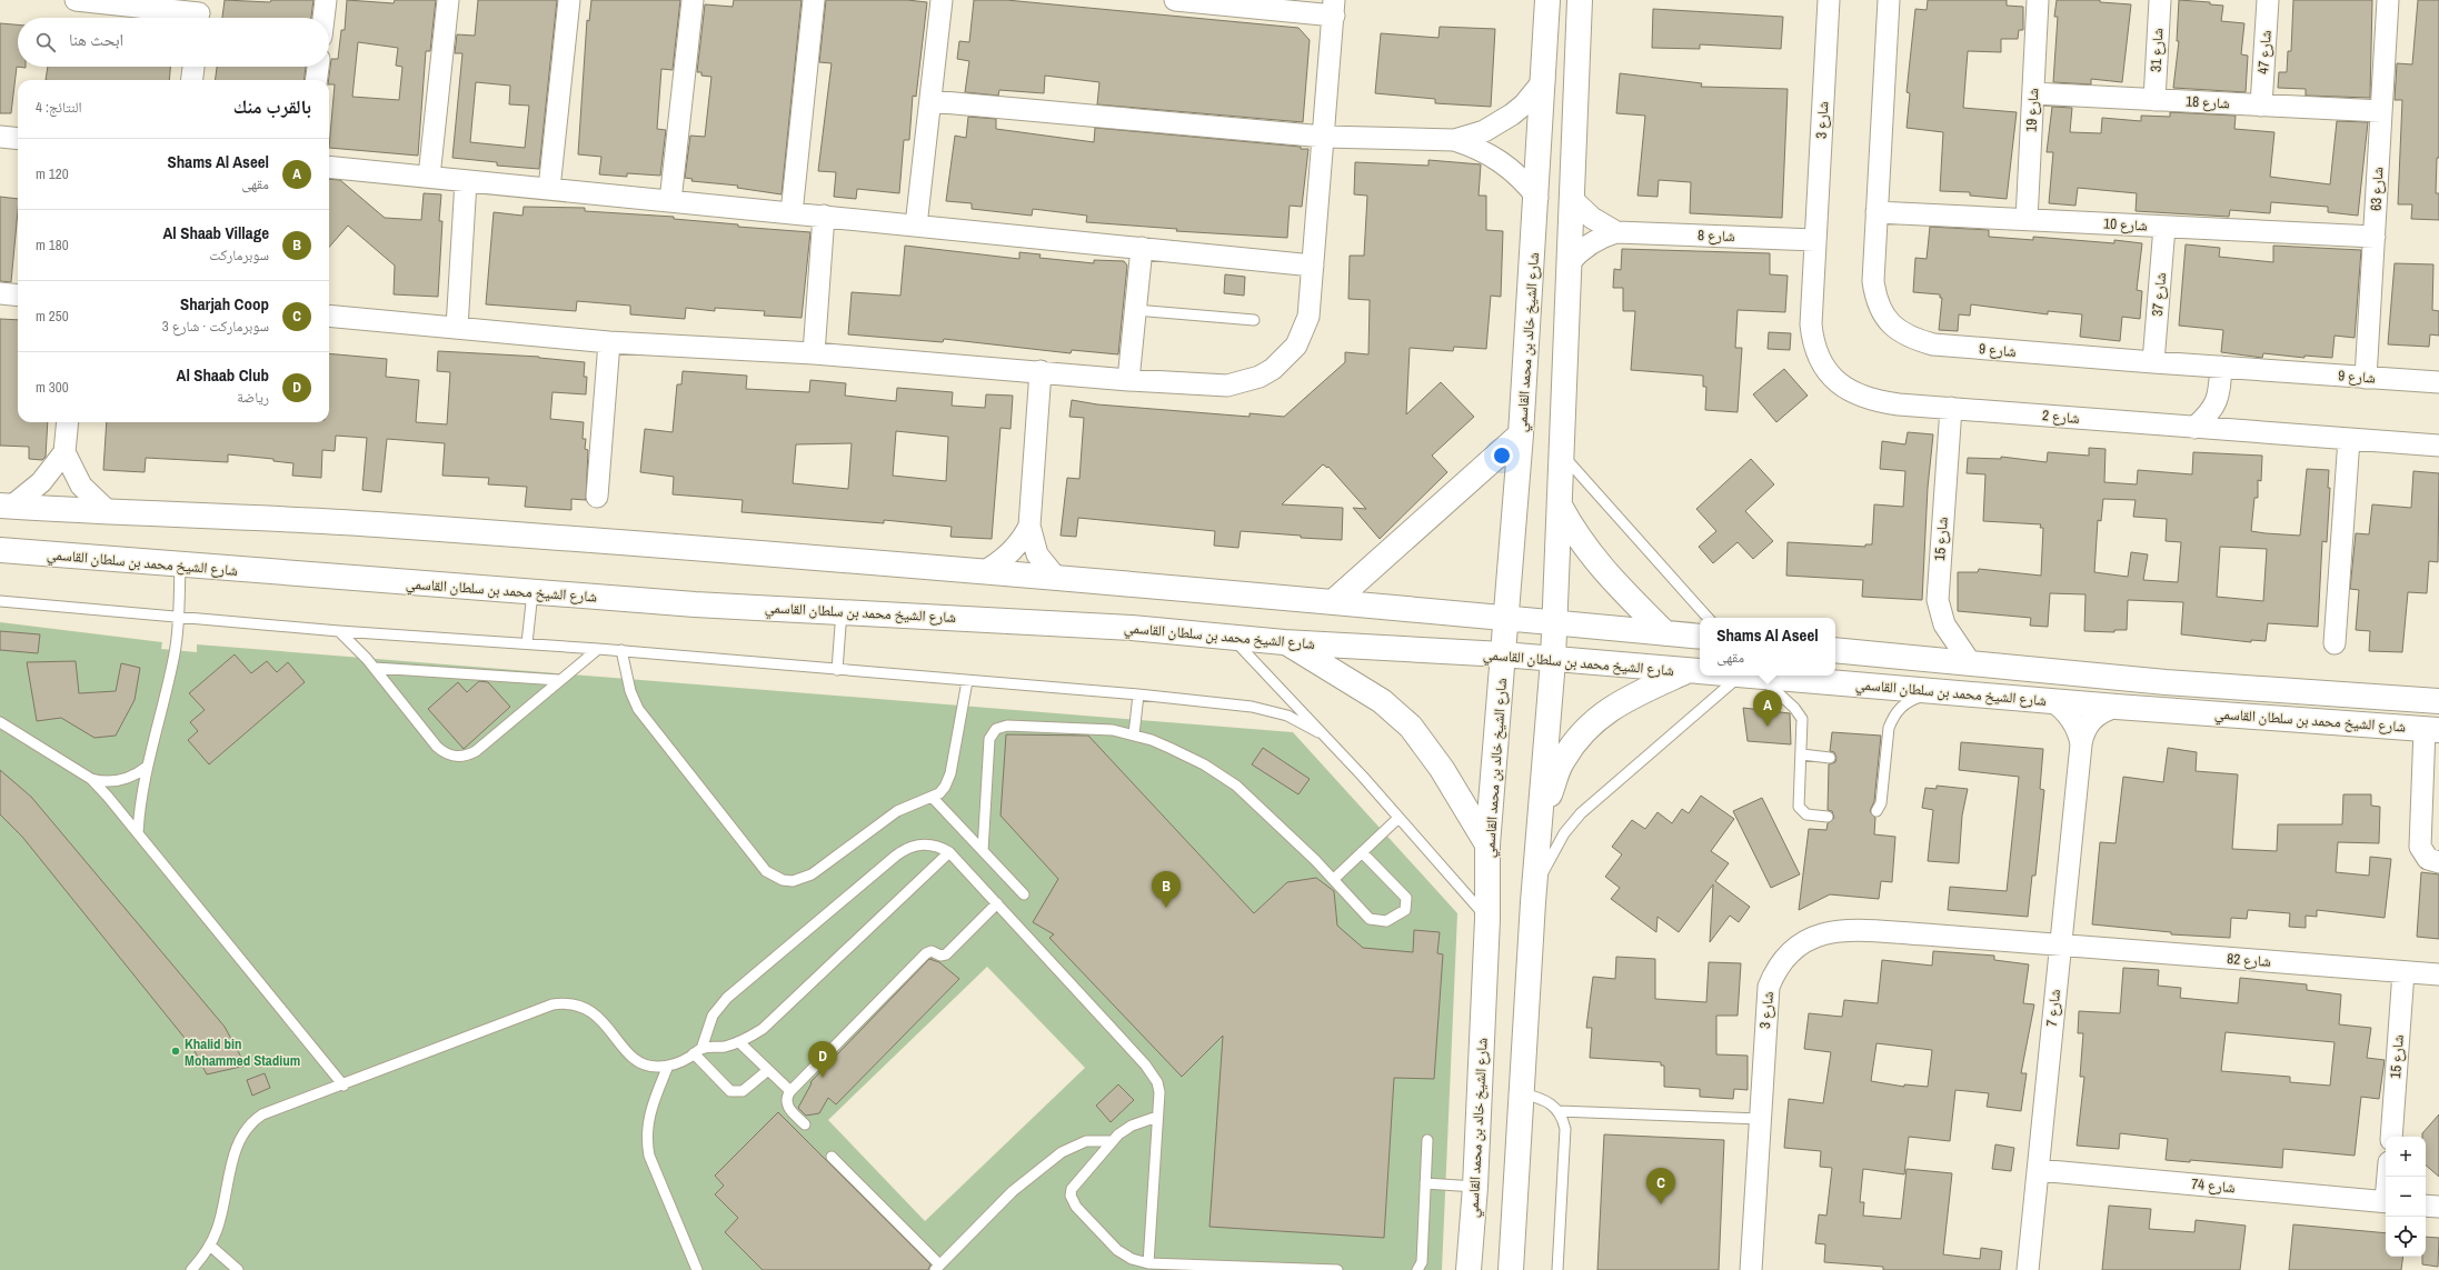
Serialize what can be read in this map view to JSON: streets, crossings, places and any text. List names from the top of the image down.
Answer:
{
  "streets": {
    "main road": ["شارع الشيخ خالد بن محمد القاسمي", "شارع الشيخ محمد بن سلطان القاسمي"],
    "street": [
      "شارع 31",
      "شارع 47",
      "شارع 18",
      "شارع 19",
      "شارع 3",
      "شارع 63",
      "شارع 10",
      "شارع 8",
      "شارع 37",
      "شارع 9",
      "شارع 2",
      "شارع 15",
      "شارع 82",
      "شارع 7",
      "شارع 74"
    ]
  },
  "crossings": [
    ["شارع 31", "شارع 18"],
    ["شارع 47", "شارع 18"],
    ["شارع 18", "شارع 19"],
    ["شارع 18", "شارع 63"],
    ["شارع 19", "شارع 10"],
    ["شارع 3", "شارع 8"],
    ["شارع 3", "شارع 2"],
    ["شارع 3", "شارع 82"],
    ["شارع 3", "شارع 7"],
    ["شارع 63", "شارع 10"],
    ["شارع 63", "شارع 9"],
    ["شارع 10", "شارع 37"],
    ["شارع 10", "شارع 9"],
    ["شارع 8", "شارع 2"],
    ["شارع 37", "شارع 9"],
    ["شارع الشيخ خالد بن محمد القاسمي", "شارع الشيخ محمد بن سلطان القاسمي"],
    ["شارع 2", "شارع 15"],
    ["شارع 15", "شارع الشيخ محمد بن سلطان القاسمي"],
    ["شارع 15", "شارع 82"],
    ["شارع الشيخ محمد بن سلطان القاسمي", "شارع 7"],
    ["شارع 82", "شارع 7"],
    ["شارع 7", "شارع 74"]
  ],
  "places": ["Khalid bin Mohammed Stadium"],
  "page": {
    "search": "ابحث هنا",
    "heading": ["بالقرب منك", "النتائج: 4"],
    "list": [
      {
        "mark": "A",
        "name": "Shams Al Aseel",
        "note": "مقهى",
        "value": "120 m"
      },
      {
        "mark": "B",
        "name": "Al Shaab Village",
        "note": "سوبرماركت",
        "value": "180 m"
      },
      {
        "mark": "C",
        "name": "Sharjah Coop",
        "note": "سوبرماركت · شارع 3",
        "value": "250 m"
      },
      {
        "mark": "D",
        "name": "Al Shaab Club",
        "note": "رياضة",
        "value": "300 m"
      }
    ],
    "popup": ["Shams Al Aseel", "مقهى"],
    "pins": [
      "A",
      "B",
      "D",
      "C"
    ],
    "map_buttons": ["+", "−"]
  }
}
